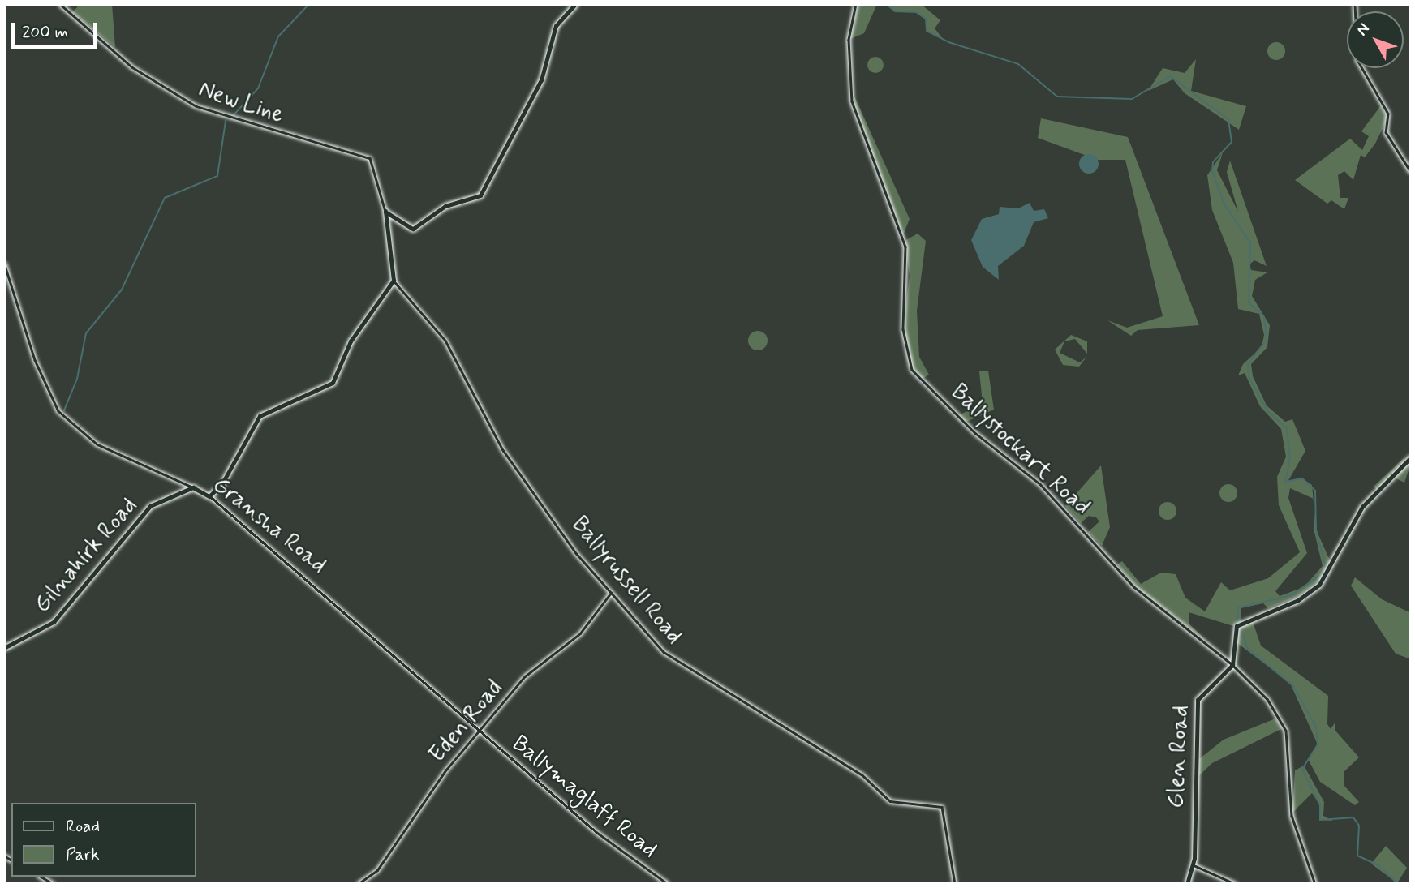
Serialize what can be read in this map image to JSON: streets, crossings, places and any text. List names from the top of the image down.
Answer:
{
  "streets": {
    "street": [
      "New Line",
      "Ballystockart Road",
      "Gransha Road",
      "Gilnahirk Road",
      "Ballyrussell Road",
      "Eden Road",
      "Glen Road",
      "Ballymaglaff Road"
    ]
  },
  "crossings": [
    ["Ballystockart Road", "Glen Road"],
    ["Gransha Road", "Gilnahirk Road"],
    ["Gransha Road", "Eden Road"],
    ["Gransha Road", "Ballymaglaff Road"],
    ["Ballyrussell Road", "Eden Road"],
    ["Eden Road", "Ballymaglaff Road"]
  ],
  "legend": ["Road", "Park"],
  "scale_bar": "200 m",
  "north": "top left"
}
